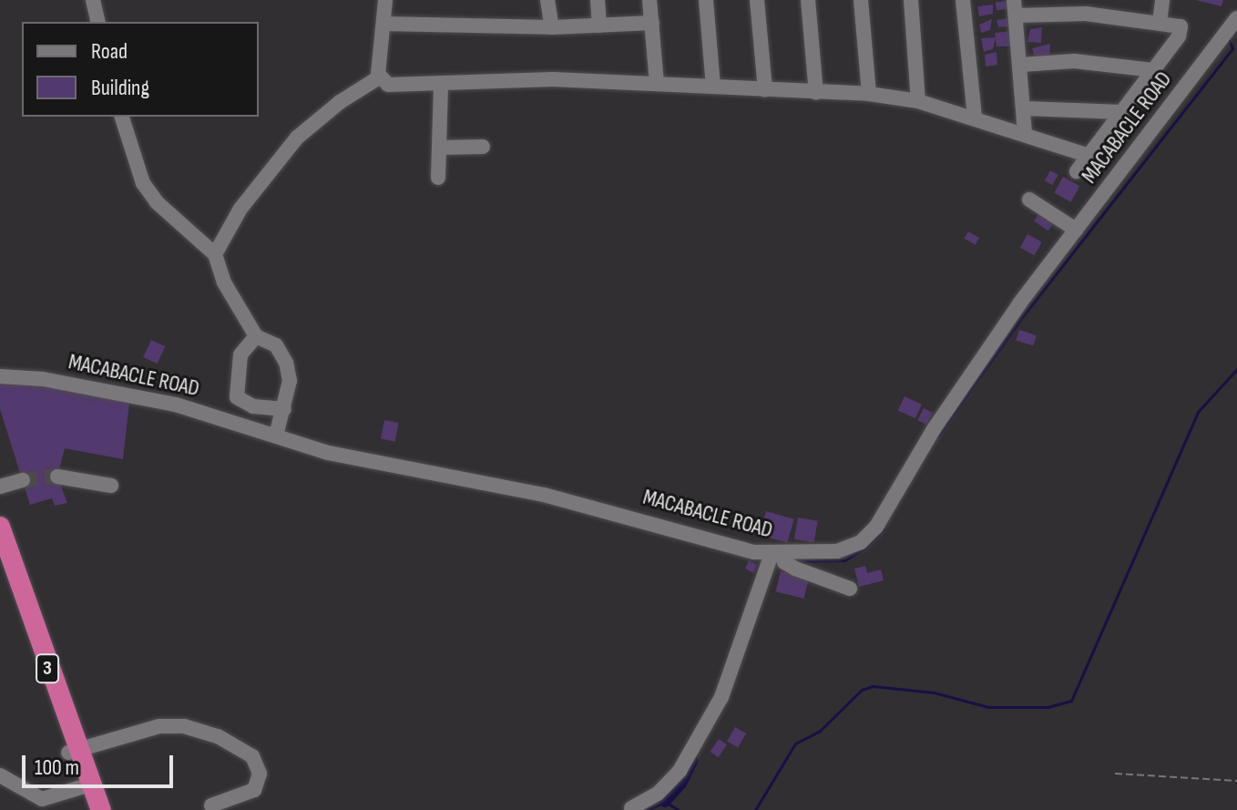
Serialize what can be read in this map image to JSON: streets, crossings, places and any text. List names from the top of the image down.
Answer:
{
  "streets": {
    "highway": ["3"],
    "street": ["MACABACLE ROAD"]
  },
  "legend": ["Road", "Building"],
  "scale_bar": "100 m"
}
